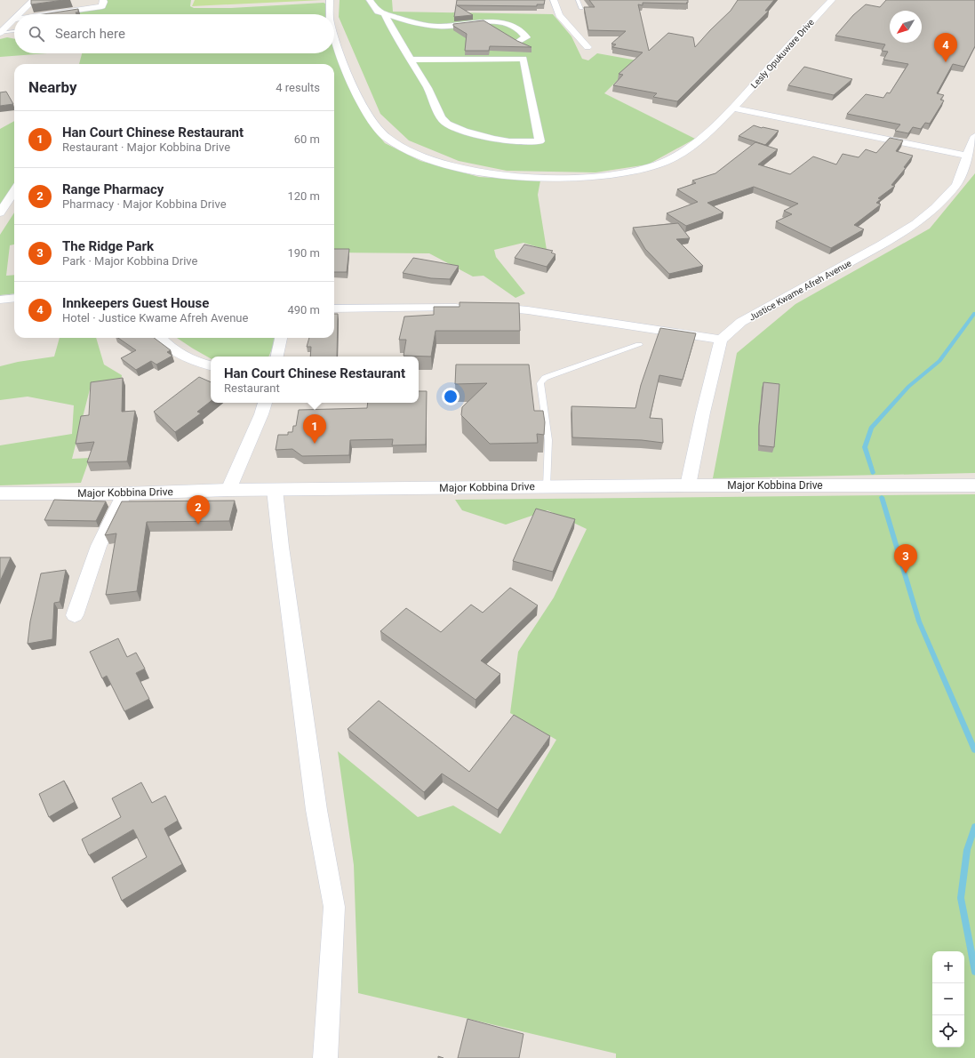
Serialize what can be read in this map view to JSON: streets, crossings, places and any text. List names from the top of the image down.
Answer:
{
  "streets": {
    "street": ["Lesly Opukuware Drive", "Justice Kwame Afreh Avenue", "Major Kobbina Drive"]
  },
  "north": "bottom left",
  "page": {
    "search": "Search here",
    "pins": [
      "4",
      "1",
      "2",
      "3"
    ],
    "heading": ["Nearby", "4 results"],
    "list": [
      {
        "mark": "1",
        "name": "Han Court Chinese Restaurant",
        "note": "Restaurant · Major Kobbina Drive",
        "value": "60 m"
      },
      {
        "mark": "2",
        "name": "Range Pharmacy",
        "note": "Pharmacy · Major Kobbina Drive",
        "value": "120 m"
      },
      {
        "mark": "3",
        "name": "The Ridge Park",
        "note": "Park · Major Kobbina Drive",
        "value": "190 m"
      },
      {
        "mark": "4",
        "name": "Innkeepers Guest House",
        "note": "Hotel · Justice Kwame Afreh Avenue",
        "value": "490 m"
      }
    ],
    "popup": ["Han Court Chinese Restaurant", "Restaurant"],
    "map_buttons": ["+", "−"]
  }
}
